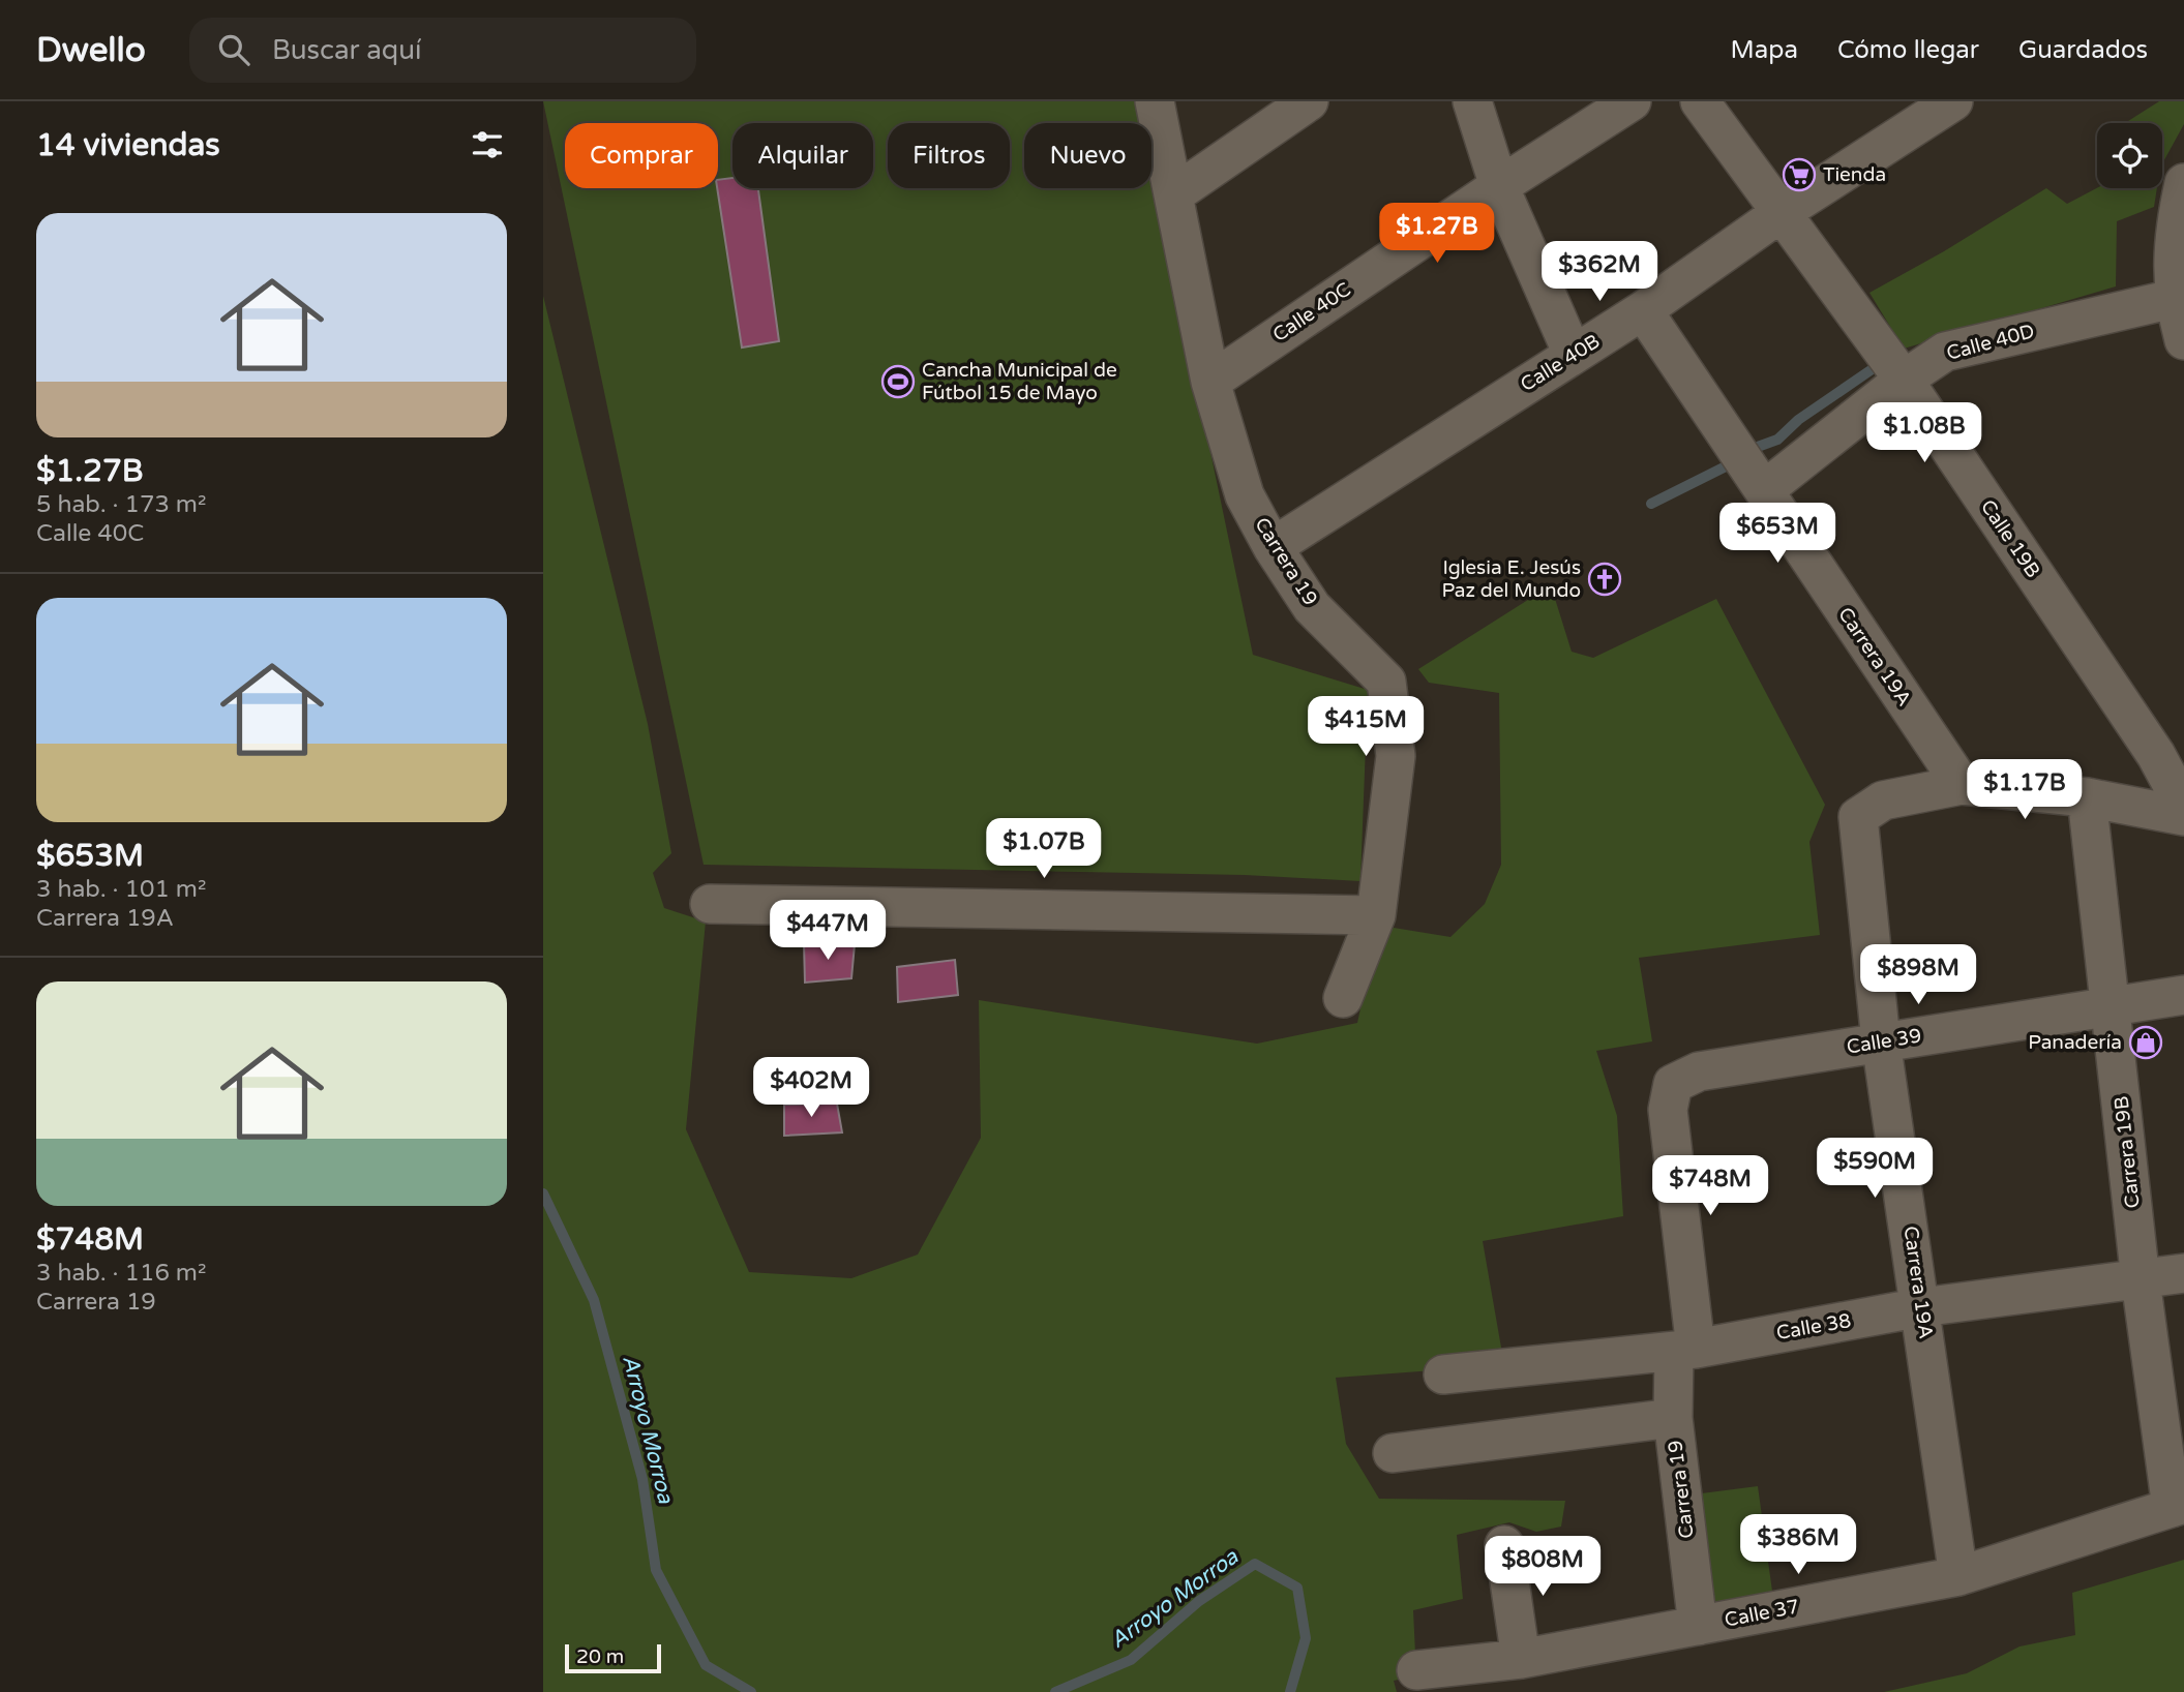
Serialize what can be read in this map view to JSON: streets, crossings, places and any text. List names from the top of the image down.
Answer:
{
  "streets": {
    "street": [
      "Calle 40C",
      "Calle 40D",
      "Calle 40B",
      "Calle 19B",
      "Carrera 19",
      "Carrera 19A",
      "Calle 39",
      "Carrera 19B",
      "Calle 38",
      "Calle 37"
    ]
  },
  "crossings": [
    ["Calle 40C", "Carrera 19"],
    ["Calle 40D", "Calle 19B"],
    ["Calle 40D", "Carrera 19A"],
    ["Calle 40B", "Calle 19B"],
    ["Calle 40B", "Carrera 19"],
    ["Calle 40B", "Carrera 19A"],
    ["Carrera 19", "Calle 39"],
    ["Carrera 19", "Calle 38"],
    ["Carrera 19", "Calle 37"],
    ["Carrera 19A", "Calle 39"],
    ["Carrera 19A", "Calle 38"],
    ["Carrera 19A", "Calle 37"],
    ["Calle 39", "Carrera 19B"],
    ["Carrera 19B", "Calle 38"],
    ["Carrera 19B", "Calle 37"]
  ],
  "water": ["Arroyo Morroa"],
  "places": {
    "supermarket": ["Tienda"],
    "sports": ["Cancha Municipal de Fútbol 15 de Mayo"],
    "church": ["Iglesia E. Jesús Paz del Mundo"],
    "shop": ["Panadería"]
  },
  "scale_bar": "20 m",
  "page": {
    "header": "Dwello",
    "search": "Buscar aquí",
    "nav": ["Mapa", "Cómo llegar", "Guardados"],
    "heading": "14 viviendas",
    "chip": [
      "Comprar",
      "Alquilar",
      "Filtros",
      "Nuevo"
    ],
    "list": [
      {
        "name": "$1.27B",
        "note": "5 hab. · 173 m² · Calle 40C"
      },
      {
        "name": "$653M",
        "note": "3 hab. · 101 m² · Carrera 19A"
      },
      {
        "name": "$748M",
        "note": "3 hab. · 116 m² · Carrera 19"
      }
    ],
    "price": [
      "$1.27B",
      "$362M",
      "$1.08B",
      "$653M",
      "$415M",
      "$1.17B",
      "$1.07B",
      "$447M",
      "$898M",
      "$402M",
      "$590M",
      "$748M",
      "$386M",
      "$808M"
    ],
    "scale": "20 m"
  }
}
